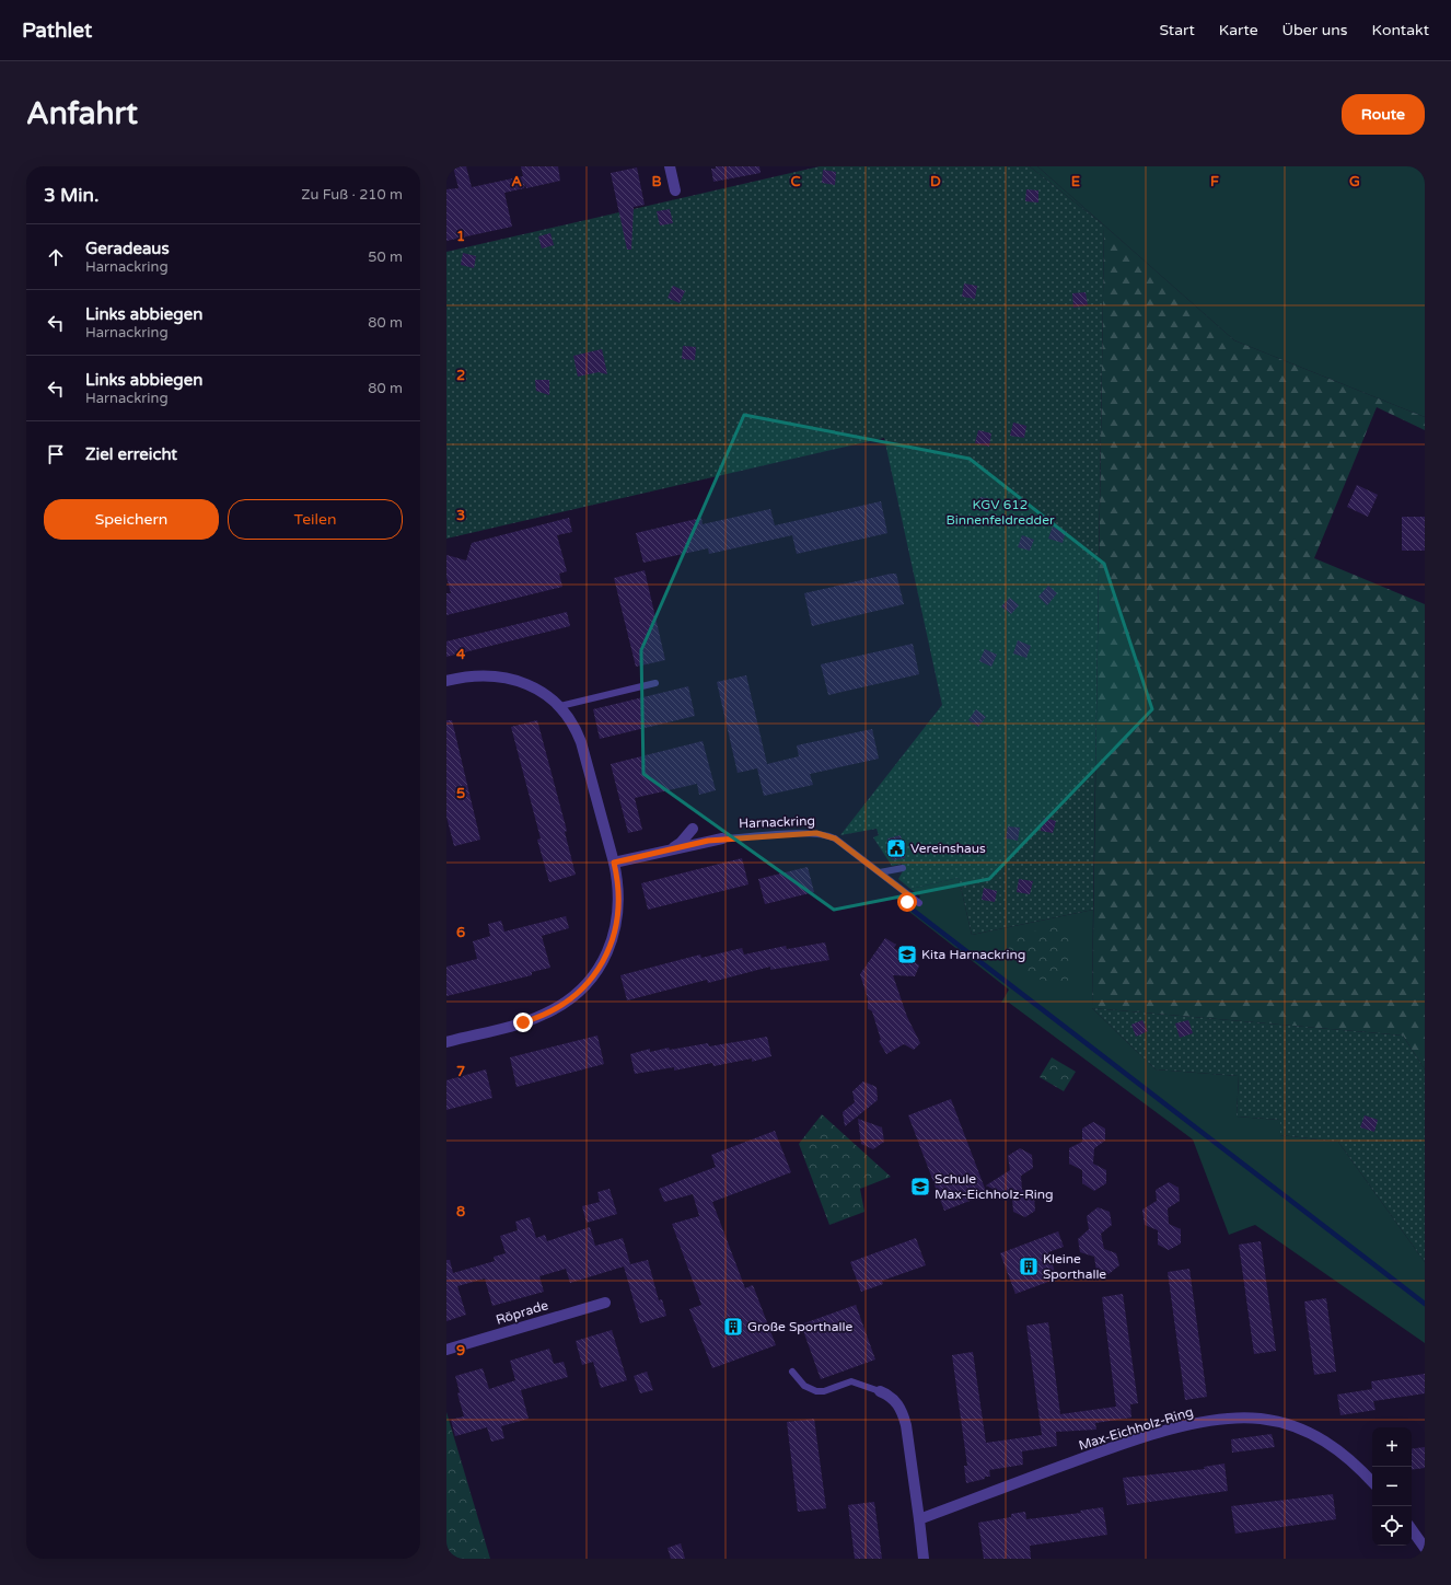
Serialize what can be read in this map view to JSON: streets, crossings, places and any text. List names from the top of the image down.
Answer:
{
  "streets": {
    "street": ["Harnackring", "Röprade", "Max-Eichholz-Ring"]
  },
  "parks": ["KGV 612 Binnenfeldredder"],
  "places": {
    "public building": ["Vereinshaus"],
    "school or university": ["Kita Harnackring", "Schule Max-Eichholz-Ring"],
    "building": ["Kleine Sporthalle", "Große Sporthalle"]
  },
  "page": {
    "header": "Pathlet",
    "nav": [
      "Start",
      "Karte",
      "Über uns",
      "Kontakt"
    ],
    "buttons": [
      "Route",
      ["Speichern", "Teilen"]
    ],
    "title": "Anfahrt",
    "heading": ["3 Min.", "Zu Fuß · 210 m"],
    "list": [
      ["Geradeaus", "Harnackring", "50 m"],
      ["Links abbiegen", "Harnackring", "80 m"],
      ["Links abbiegen", "Harnackring", "80 m"],
      "Ziel erreicht"
    ],
    "map_buttons": ["+", "−"]
  },
  "grid": {
    "columns": [
      "A",
      "B",
      "C",
      "D",
      "E",
      "F",
      "G"
    ],
    "rows": [
      "1",
      "2",
      "3",
      "4",
      "5",
      "6",
      "7",
      "8",
      "9"
    ]
  }
}
